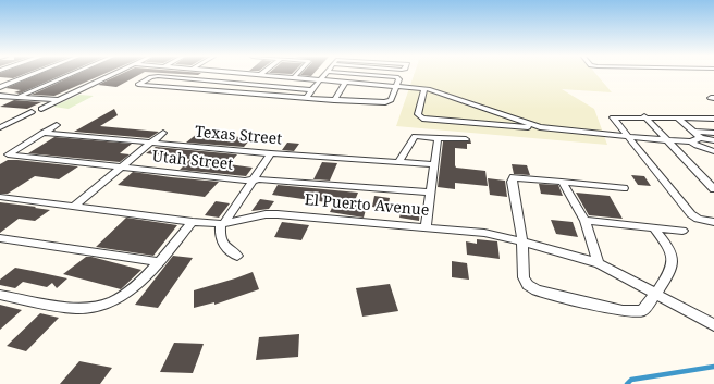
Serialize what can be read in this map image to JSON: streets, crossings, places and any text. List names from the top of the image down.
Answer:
{
  "streets": {
    "street": ["Texas Street", "Utah Street", "El Puerto Avenue"]
  },
  "crossings": [
    ["Texas Street", "Utah Street"]
  ]
}
